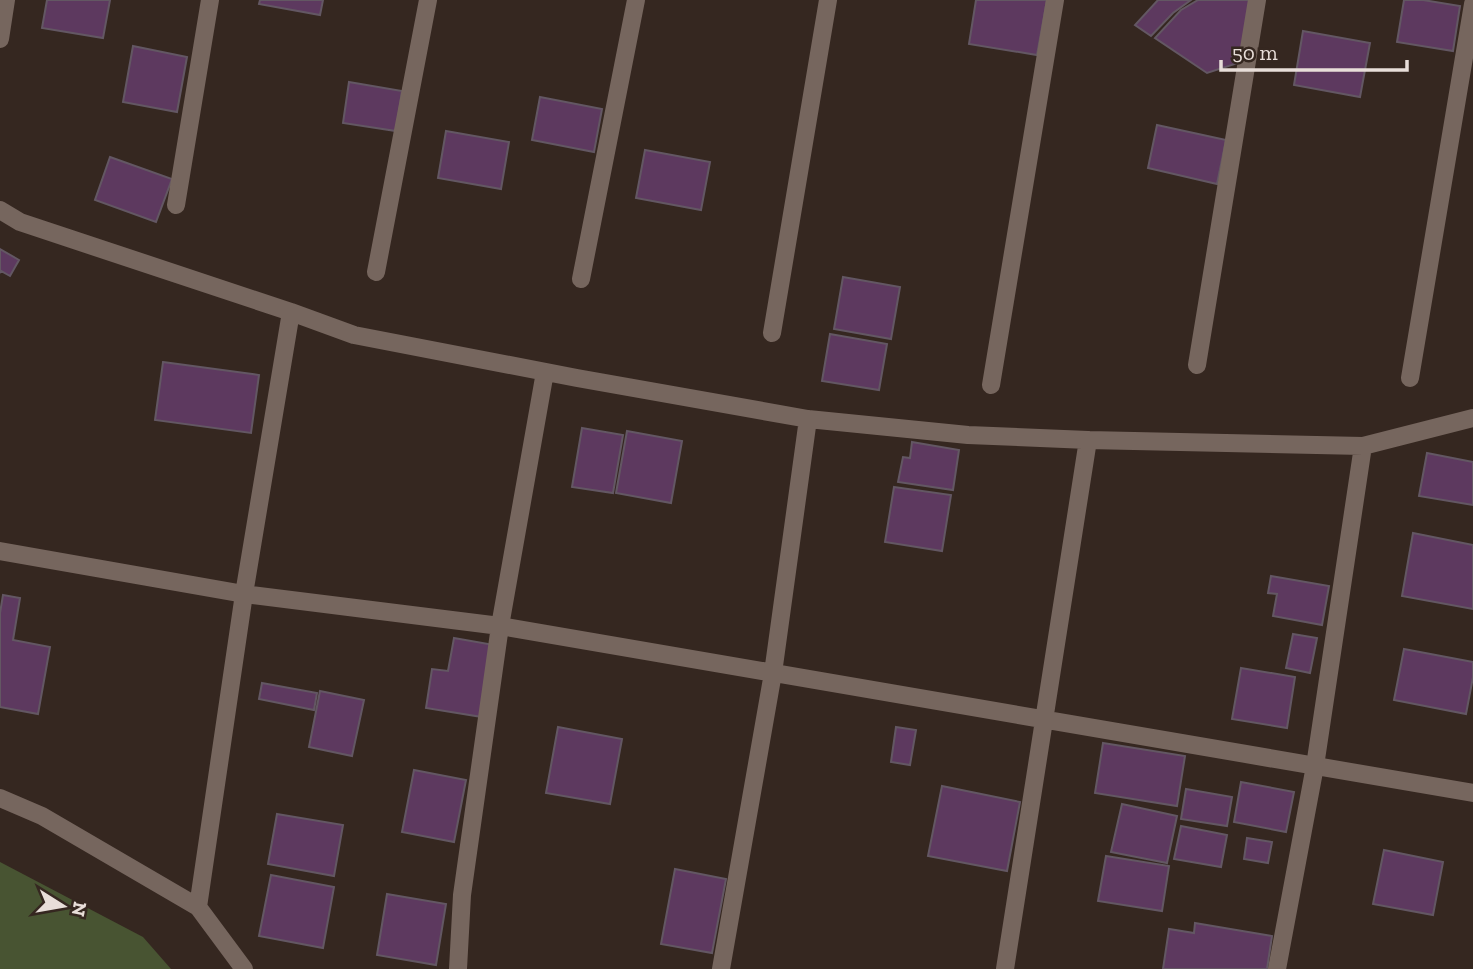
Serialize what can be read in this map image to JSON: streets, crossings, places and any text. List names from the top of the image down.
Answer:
{
  "scale_bar": "50 m",
  "north": "right"
}
